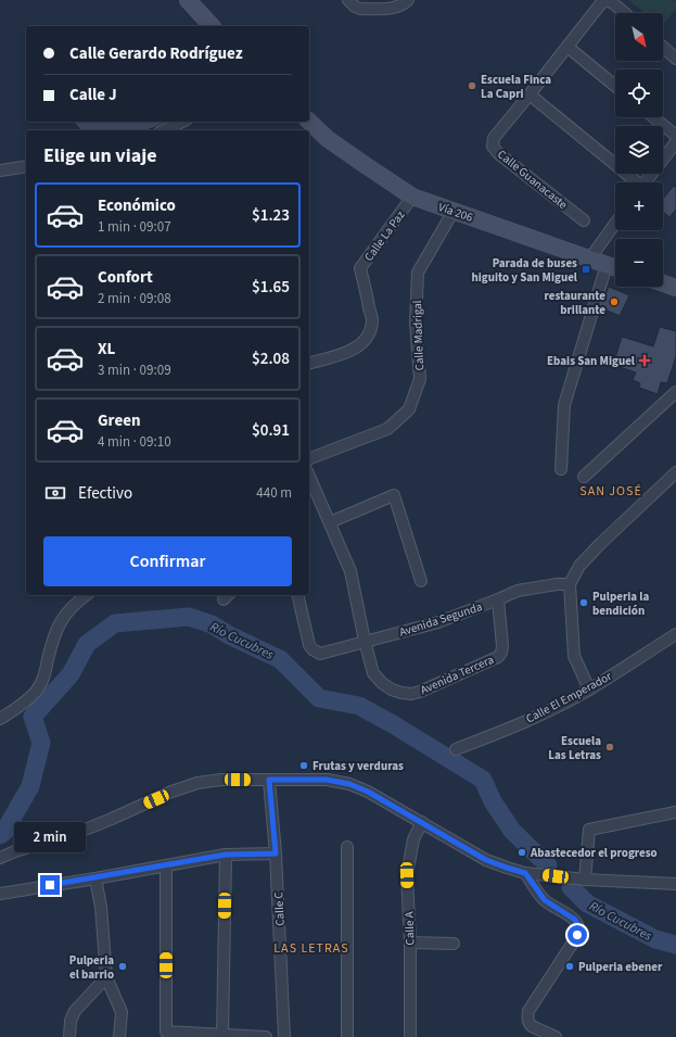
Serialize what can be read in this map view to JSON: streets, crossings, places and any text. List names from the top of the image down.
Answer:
{
  "streets": {
    "main road": ["Vía 206"],
    "street": [
      "Calle Guanacaste",
      "Calle La Paz",
      "Calle Madrigal",
      "Avenida Segunda",
      "Avenida Tercera",
      "Calle El Emperador",
      "Calle C",
      "Calle A"
    ]
  },
  "crossings": [
    ["Vía 206", "Calle La Paz"],
    ["Vía 206", "Calle Madrigal"],
    ["Avenida Segunda", "Avenida Tercera"]
  ],
  "districts": ["SAN JOSÉ", "LAS LETRAS"],
  "water": ["Río Cucubres"],
  "places": {
    "other": [
      "Escuela Finca La Capri",
      "restaurante brillante",
      "Pulperia la bendición",
      "Escuela Las Letras",
      "Frutas y verduras",
      "Abastecedor el progreso",
      "Pulperia el barrio",
      "Pulperia ebener"
    ],
    "transit": ["Parada de buses higuito y San Miguel"],
    "health": ["Ebais San Miguel"]
  },
  "north": "bottom right",
  "page": {
    "map_buttons": ["+", "−"],
    "banner": ["Calle Gerardo Rodríguez", "Calle J"],
    "heading": "Elige un viaje",
    "list": [
      {
        "name": "Económico",
        "note": "1 min · 09:07",
        "value": "$1.23"
      },
      {
        "name": "Confort",
        "note": "2 min · 09:08",
        "value": "$1.65"
      },
      {
        "name": "XL",
        "note": "3 min · 09:09",
        "value": "$2.08"
      },
      {
        "name": "Green",
        "note": "4 min · 09:10",
        "value": "$0.91"
      }
    ],
    "pay": ["Efectivo", "440 m"],
    "buttons": "Confirmar",
    "bubble": "2 min"
  }
}
